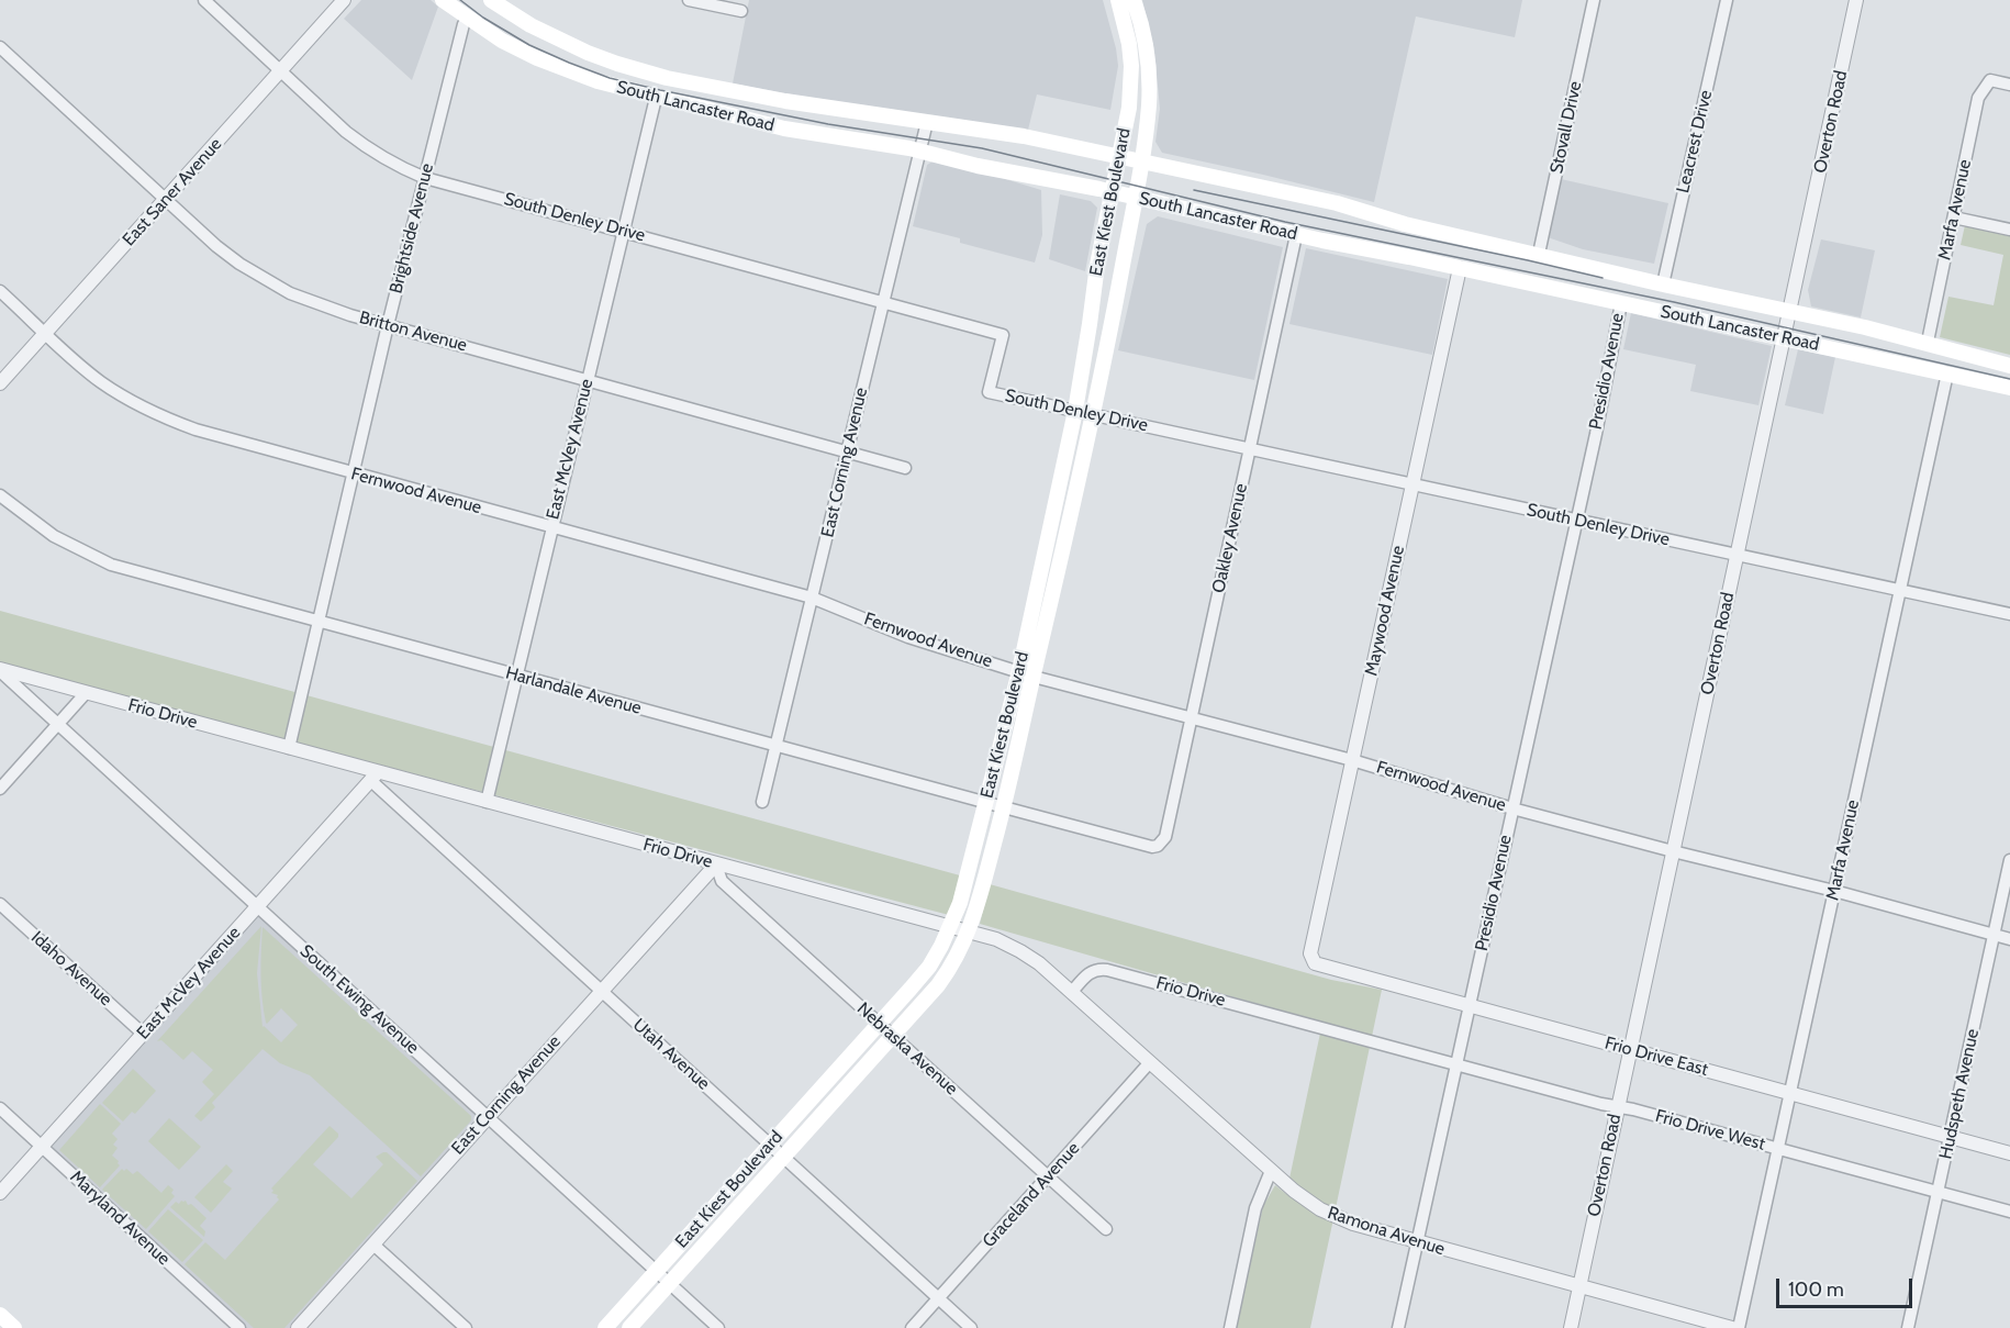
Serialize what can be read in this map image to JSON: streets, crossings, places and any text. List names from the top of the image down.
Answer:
{
  "streets": {
    "main road": ["South Lancaster Road", "East Kiest Boulevard"],
    "street": [
      "Overton Road",
      "Stovall Drive",
      "Leacrest Drive",
      "East Saner Avenue",
      "Marfa Avenue",
      "South Denley Drive",
      "Brightside Avenue",
      "Britton Avenue",
      "Presidio Avenue",
      "East McVey Avenue",
      "East Corning Avenue",
      "Fernwood Avenue",
      "Oakley Avenue",
      "Maywood Avenue",
      "Harlandale Avenue",
      "Frio Drive",
      "Idaho Avenue",
      "South Ewing Avenue",
      "Nebraska Avenue",
      "Utah Avenue",
      "Frio Drive East",
      "Hudspeth Avenue",
      "Frio Drive West",
      "Graceland Avenue",
      "Maryland Avenue",
      "Ramona Avenue"
    ]
  },
  "crossings": [
    ["South Lancaster Road", "Overton Road"],
    ["South Lancaster Road", "Stovall Drive"],
    ["South Lancaster Road", "Leacrest Drive"],
    ["South Lancaster Road", "East Kiest Boulevard"],
    ["South Lancaster Road", "Marfa Avenue"],
    ["South Lancaster Road", "Brightside Avenue"],
    ["South Lancaster Road", "Presidio Avenue"],
    ["South Lancaster Road", "East McVey Avenue"],
    ["South Lancaster Road", "East Corning Avenue"],
    ["South Lancaster Road", "Oakley Avenue"],
    ["South Lancaster Road", "Maywood Avenue"],
    ["Overton Road", "South Denley Drive"],
    ["Overton Road", "Fernwood Avenue"],
    ["Overton Road", "Frio Drive East"],
    ["Overton Road", "Frio Drive West"],
    ["Overton Road", "Ramona Avenue"],
    ["East Saner Avenue", "South Denley Drive"],
    ["East Saner Avenue", "Britton Avenue"],
    ["East Saner Avenue", "Fernwood Avenue"],
    ["East Kiest Boulevard", "South Denley Drive"],
    ["East Kiest Boulevard", "Fernwood Avenue"],
    ["East Kiest Boulevard", "Harlandale Avenue"],
    ["East Kiest Boulevard", "Frio Drive"],
    ["East Kiest Boulevard", "South Ewing Avenue"],
    ["East Kiest Boulevard", "Nebraska Avenue"],
    ["East Kiest Boulevard", "Utah Avenue"],
    ["Marfa Avenue", "South Denley Drive"],
    ["Marfa Avenue", "Fernwood Avenue"],
    ["Marfa Avenue", "Frio Drive East"],
    ["Marfa Avenue", "Frio Drive West"],
    ["South Denley Drive", "Brightside Avenue"],
    ["South Denley Drive", "Presidio Avenue"],
    ["South Denley Drive", "East McVey Avenue"],
    ["South Denley Drive", "East Corning Avenue"],
    ["South Denley Drive", "Oakley Avenue"],
    ["South Denley Drive", "Maywood Avenue"],
    ["Brightside Avenue", "Britton Avenue"],
    ["Brightside Avenue", "Fernwood Avenue"],
    ["Brightside Avenue", "Harlandale Avenue"],
    ["Brightside Avenue", "Frio Drive"],
    ["Britton Avenue", "East McVey Avenue"],
    ["Britton Avenue", "East Corning Avenue"],
    ["Presidio Avenue", "Fernwood Avenue"],
    ["Presidio Avenue", "Frio Drive East"],
    ["Presidio Avenue", "Frio Drive West"],
    ["Presidio Avenue", "Ramona Avenue"],
    ["East McVey Avenue", "Fernwood Avenue"],
    ["East McVey Avenue", "Harlandale Avenue"],
    ["East McVey Avenue", "Frio Drive"],
    ["East McVey Avenue", "Idaho Avenue"],
    ["East McVey Avenue", "South Ewing Avenue"],
    ["East McVey Avenue", "Utah Avenue"],
    ["East McVey Avenue", "Maryland Avenue"],
    ["East Corning Avenue", "Fernwood Avenue"],
    ["East Corning Avenue", "Harlandale Avenue"],
    ["East Corning Avenue", "Frio Drive"],
    ["East Corning Avenue", "South Ewing Avenue"],
    ["East Corning Avenue", "Nebraska Avenue"],
    ["East Corning Avenue", "Utah Avenue"],
    ["Fernwood Avenue", "Oakley Avenue"],
    ["Fernwood Avenue", "Maywood Avenue"],
    ["Fernwood Avenue", "Hudspeth Avenue"],
    ["Oakley Avenue", "Harlandale Avenue"],
    ["Maywood Avenue", "Frio Drive East"],
    ["Frio Drive", "South Ewing Avenue"],
    ["Frio Drive", "Nebraska Avenue"],
    ["Frio Drive", "Utah Avenue"],
    ["Frio Drive", "Frio Drive West"],
    ["Frio Drive", "Ramona Avenue"],
    ["Nebraska Avenue", "Graceland Avenue"],
    ["Utah Avenue", "Graceland Avenue"],
    ["Frio Drive East", "Hudspeth Avenue"],
    ["Hudspeth Avenue", "Frio Drive West"],
    ["Graceland Avenue", "Ramona Avenue"]
  ],
  "scale_bar": "100 m"
}
